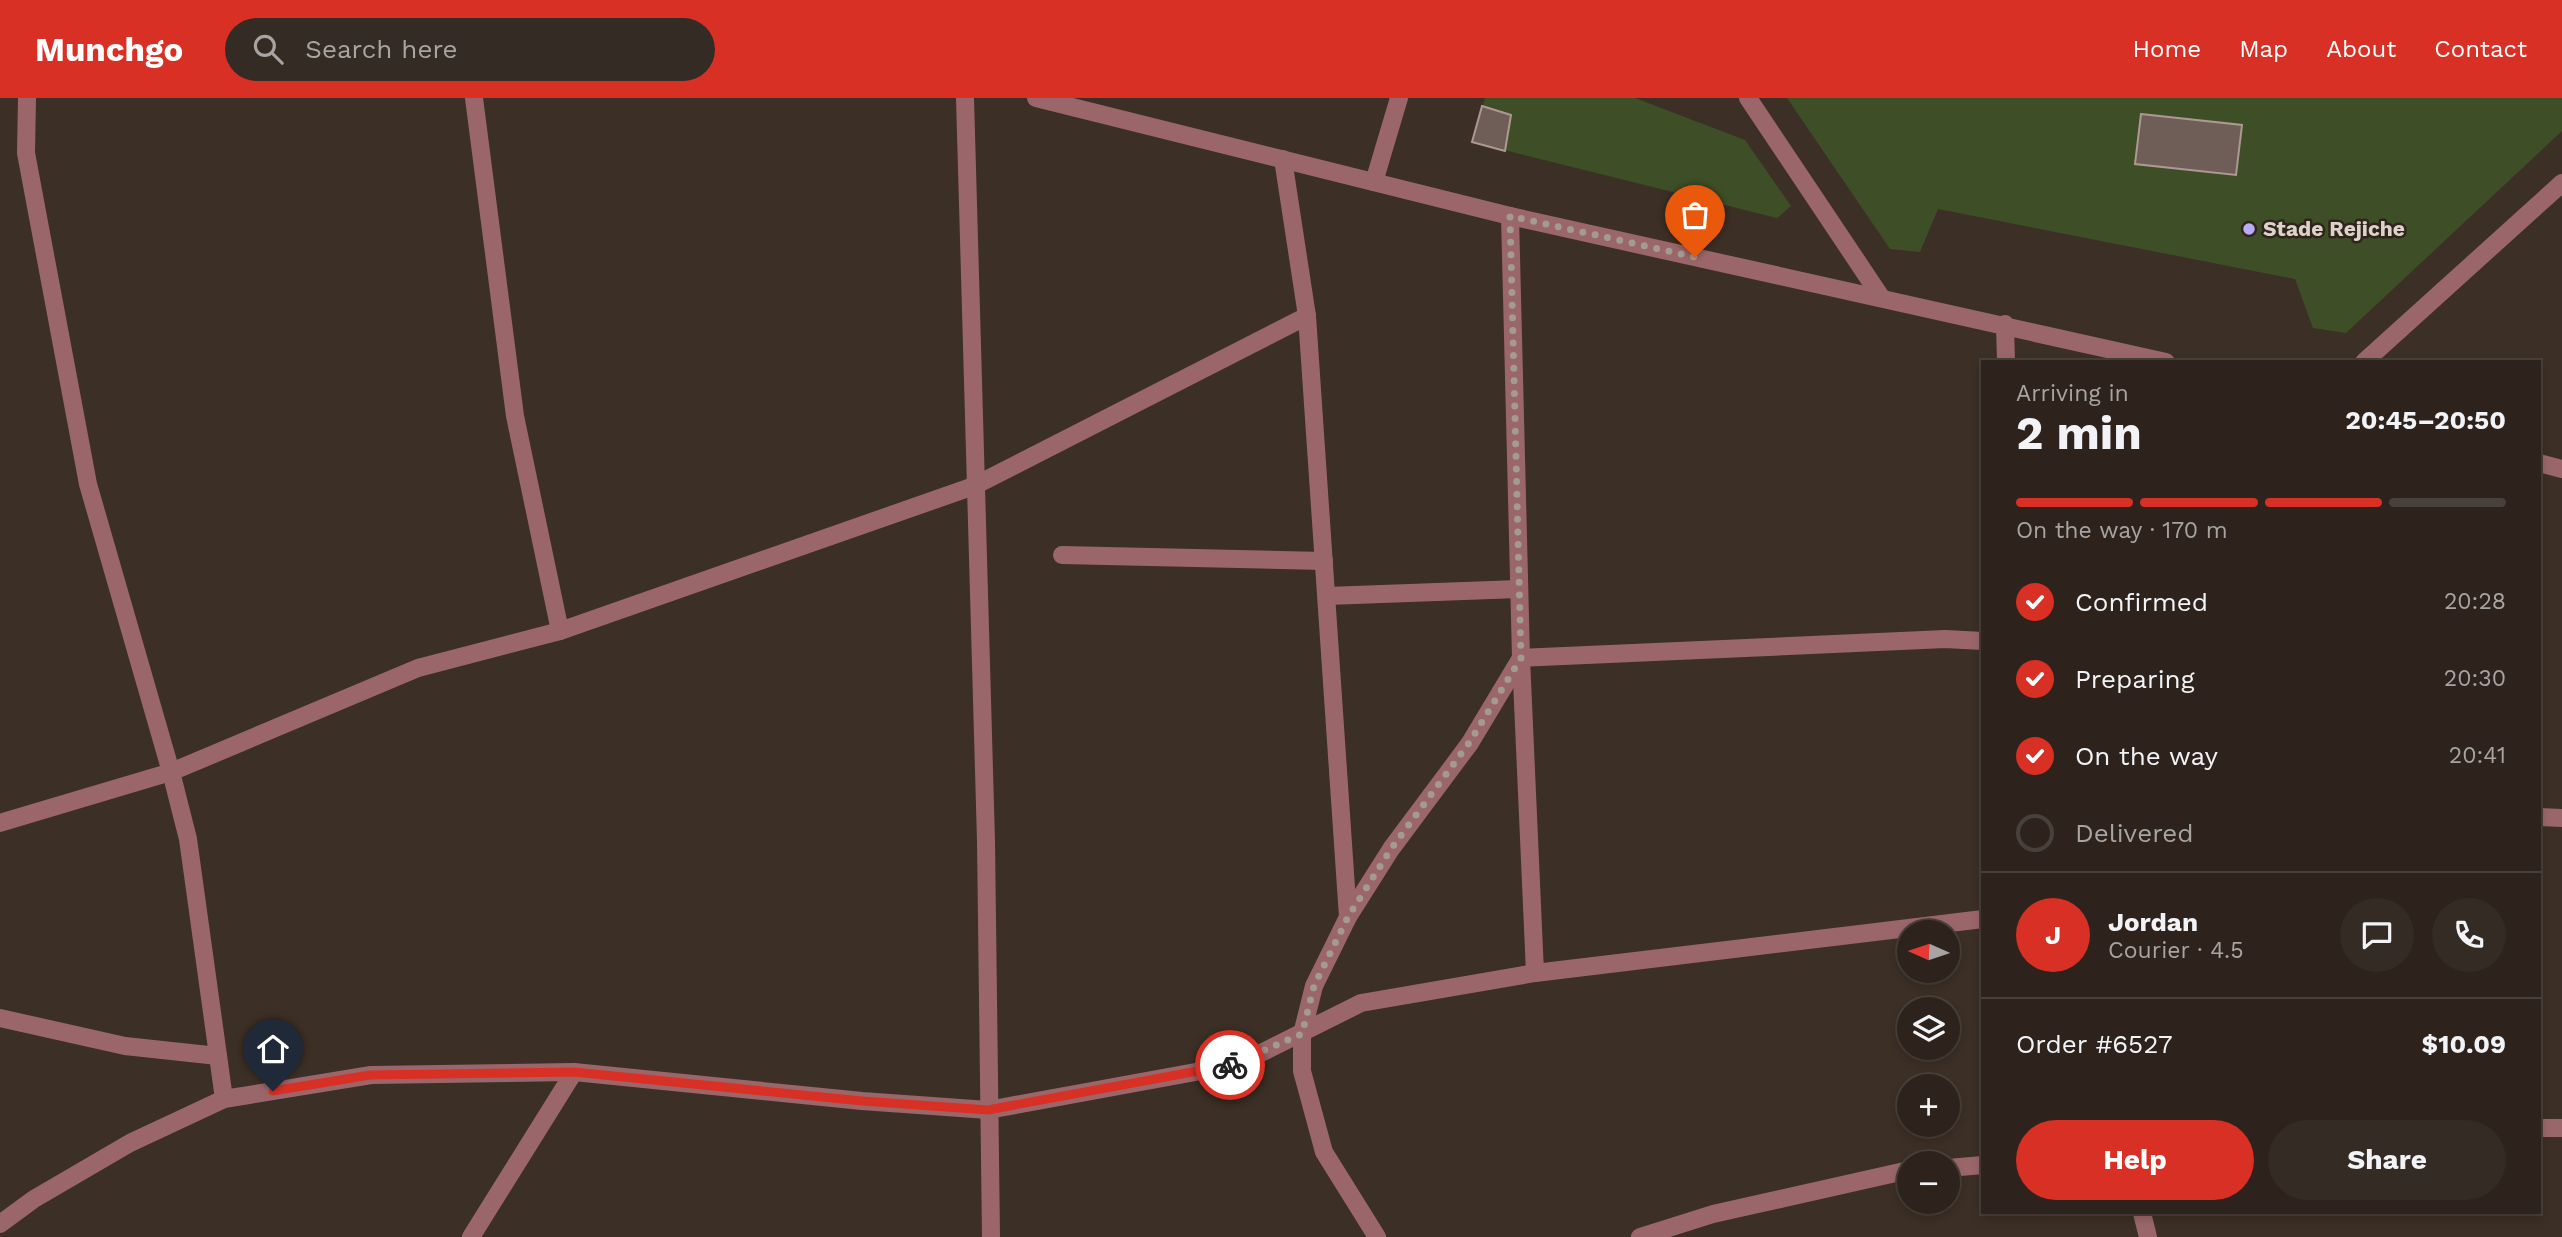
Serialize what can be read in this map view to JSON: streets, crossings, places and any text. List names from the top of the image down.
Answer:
{
  "places": ["Stade Rejiche"],
  "north": "left",
  "page": {
    "header": "Munchgo",
    "search": "Search here",
    "nav": [
      "Home",
      "Map",
      "About",
      "Contact"
    ],
    "heading": ["2 min", "Arriving in", "20:45–20:50"],
    "panel": [
      "Jordan",
      "Courier · 4.5",
      "Order #6527",
      "$10.09"
    ],
    "bar": "On the way · 170 m",
    "list": [
      ["Confirmed", "20:28"],
      ["Preparing", "20:30"],
      ["On the way", "20:41"],
      "Delivered"
    ],
    "round": "J",
    "map_buttons": ["+", "−"],
    "buttons": ["Help", "Share"]
  }
}
